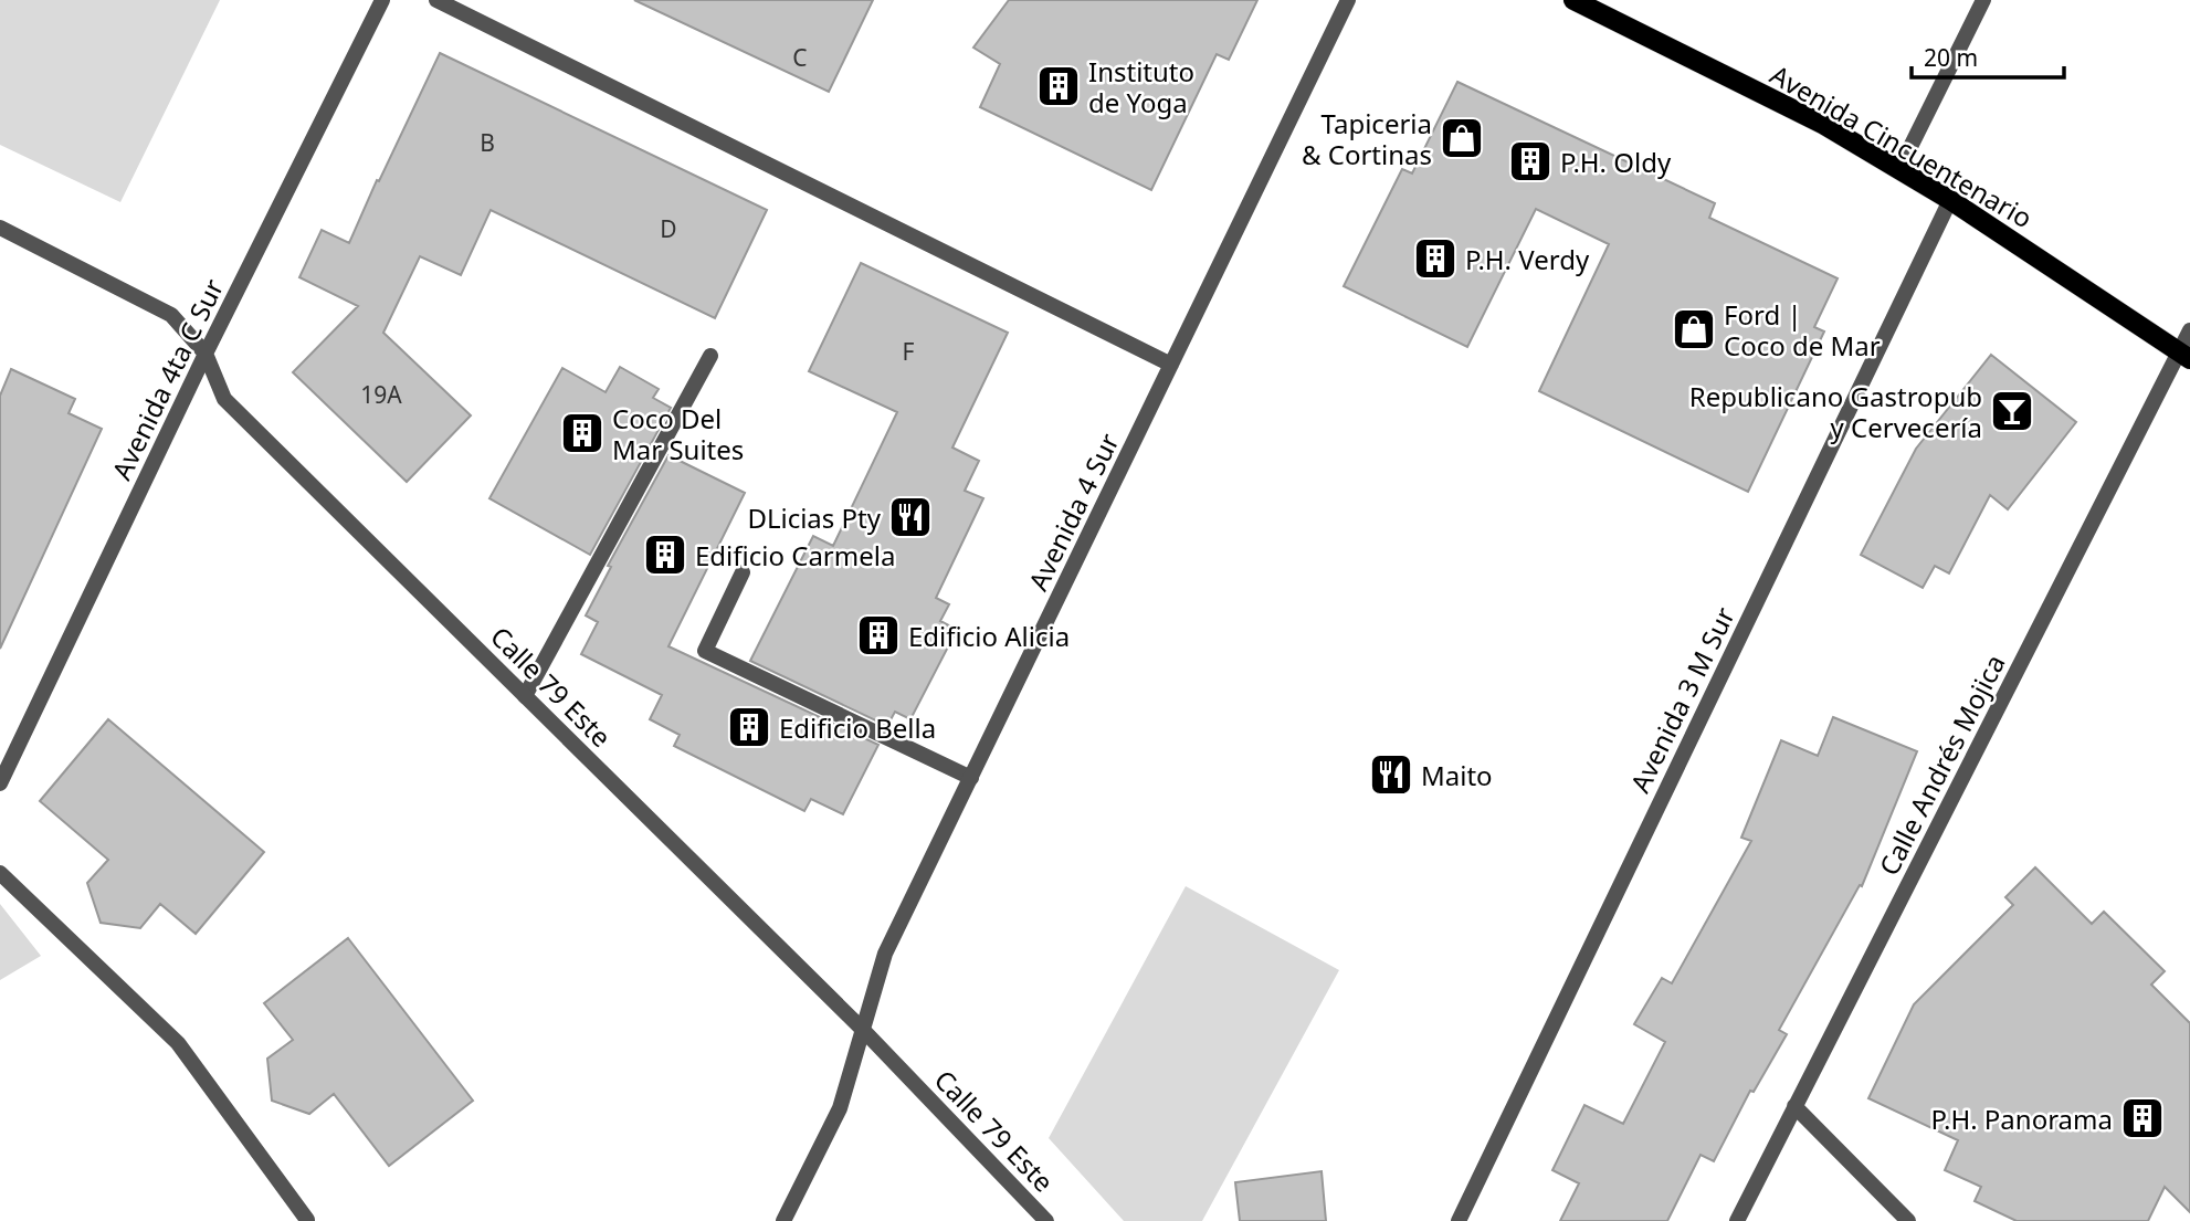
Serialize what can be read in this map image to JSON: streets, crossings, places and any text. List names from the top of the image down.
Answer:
{
  "streets": {
    "main road": ["Avenida Cincuentenario"],
    "street": [
      "Avenida 4ta C Sur",
      "Avenida 4 Sur",
      "Calle 79 Este",
      "Avenida 3 M Sur",
      "Calle Andrés Mojica"
    ]
  },
  "crossings": [
    ["Avenida Cincuentenario", "Avenida 3 M Sur"],
    ["Avenida Cincuentenario", "Calle Andrés Mojica"],
    ["Avenida 4ta C Sur", "Calle 79 Este"],
    ["Avenida 4 Sur", "Calle 79 Este"]
  ],
  "places": {
    "building": [
      "Instituto de Yoga",
      "P.H. Oldy",
      "P.H. Verdy",
      "Coco Del Mar Suites",
      "Edificio Carmela",
      "Edificio Alicia",
      "Edificio Bella",
      "P.H. Panorama"
    ],
    "shop": ["Tapiceria & Cortinas", "Ford | Coco de Mar"],
    "bar": ["Republicano Gastropub y Cervecería"],
    "restaurant": ["DLicias Pty", "Maito"]
  },
  "house_numbers": [
    "C",
    "B",
    "D",
    "F",
    "19A"
  ],
  "scale_bar": "20 m"
}
